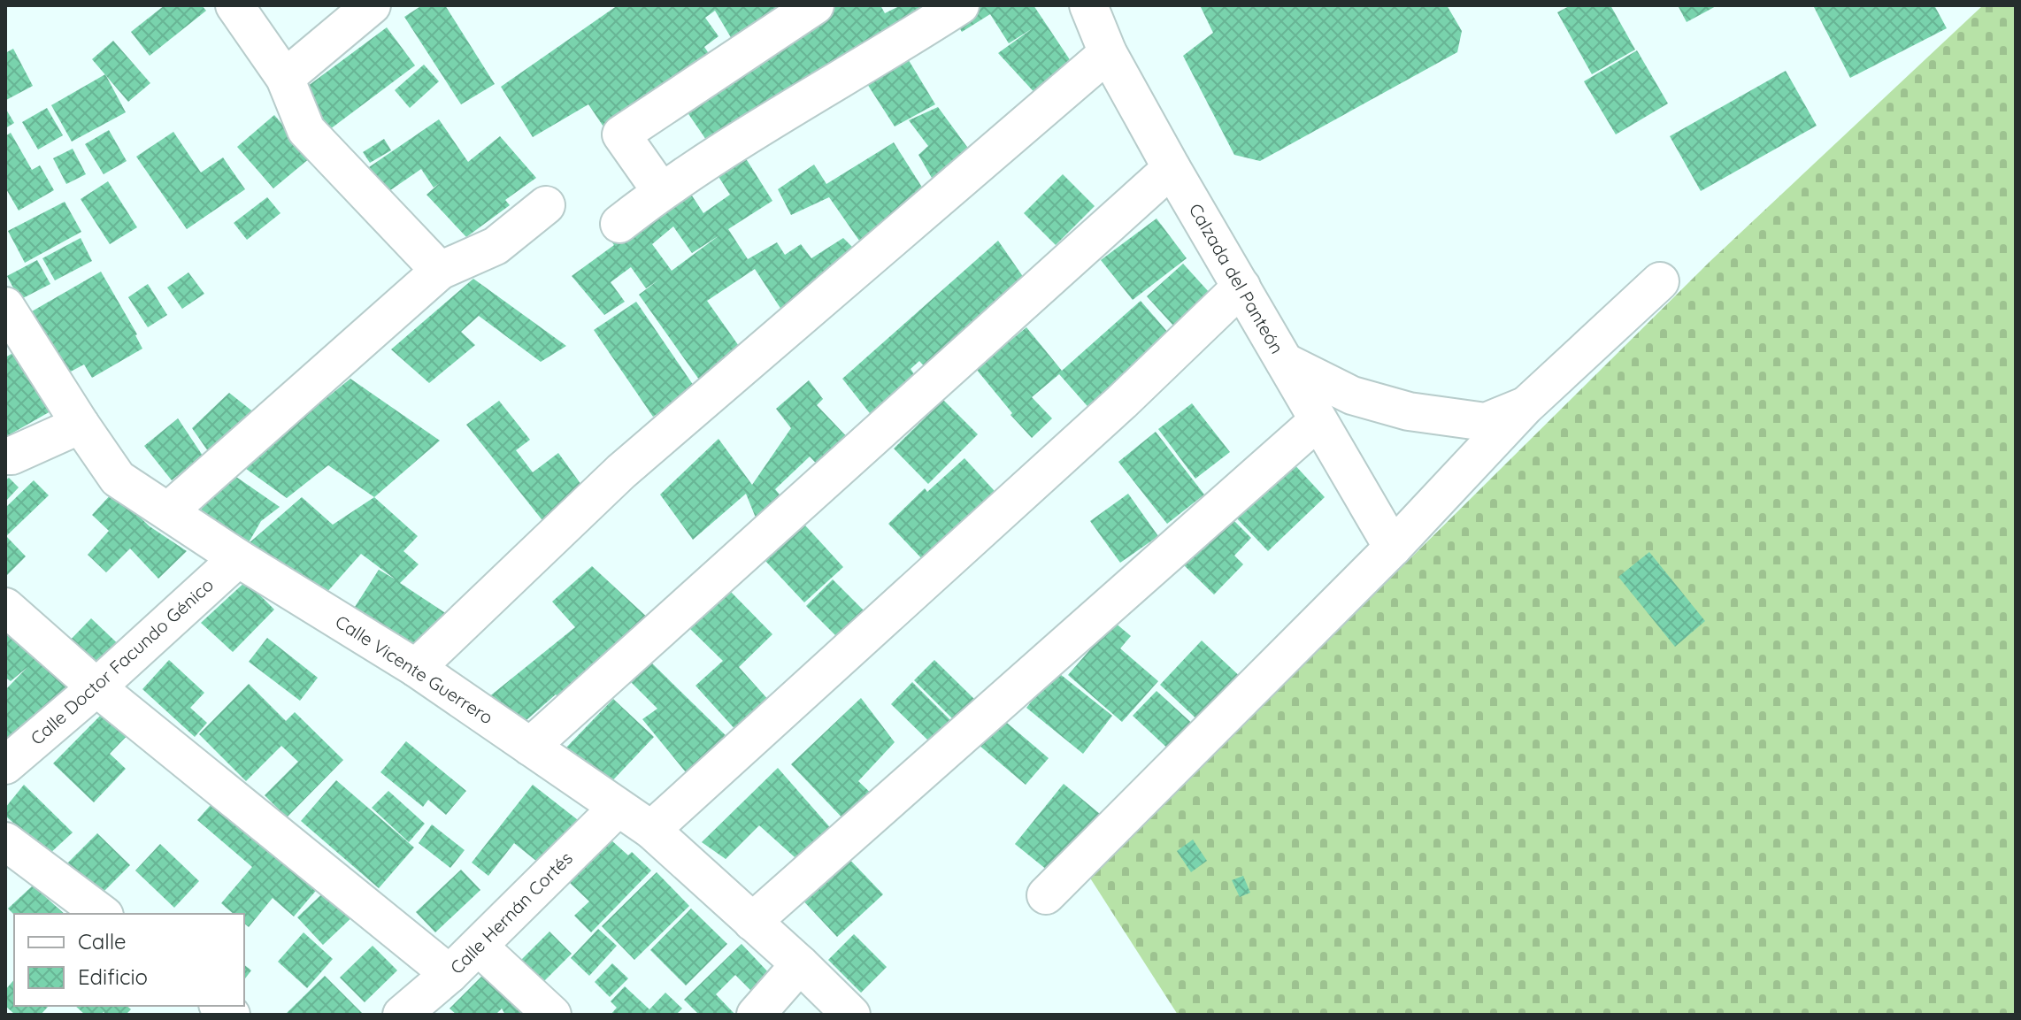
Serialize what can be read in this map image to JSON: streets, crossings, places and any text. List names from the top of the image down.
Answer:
{
  "streets": {
    "street": [
      "Calzada del Panteón",
      "Calle Doctor Facundo Génico",
      "Calle Vicente Guerrero",
      "Calle Hernán Cortés"
    ]
  },
  "crossings": [
    ["Calle Doctor Facundo Génico", "Calle Vicente Guerrero"],
    ["Calle Vicente Guerrero", "Calle Hernán Cortés"]
  ],
  "legend": ["Calle", "Edificio"]
}
